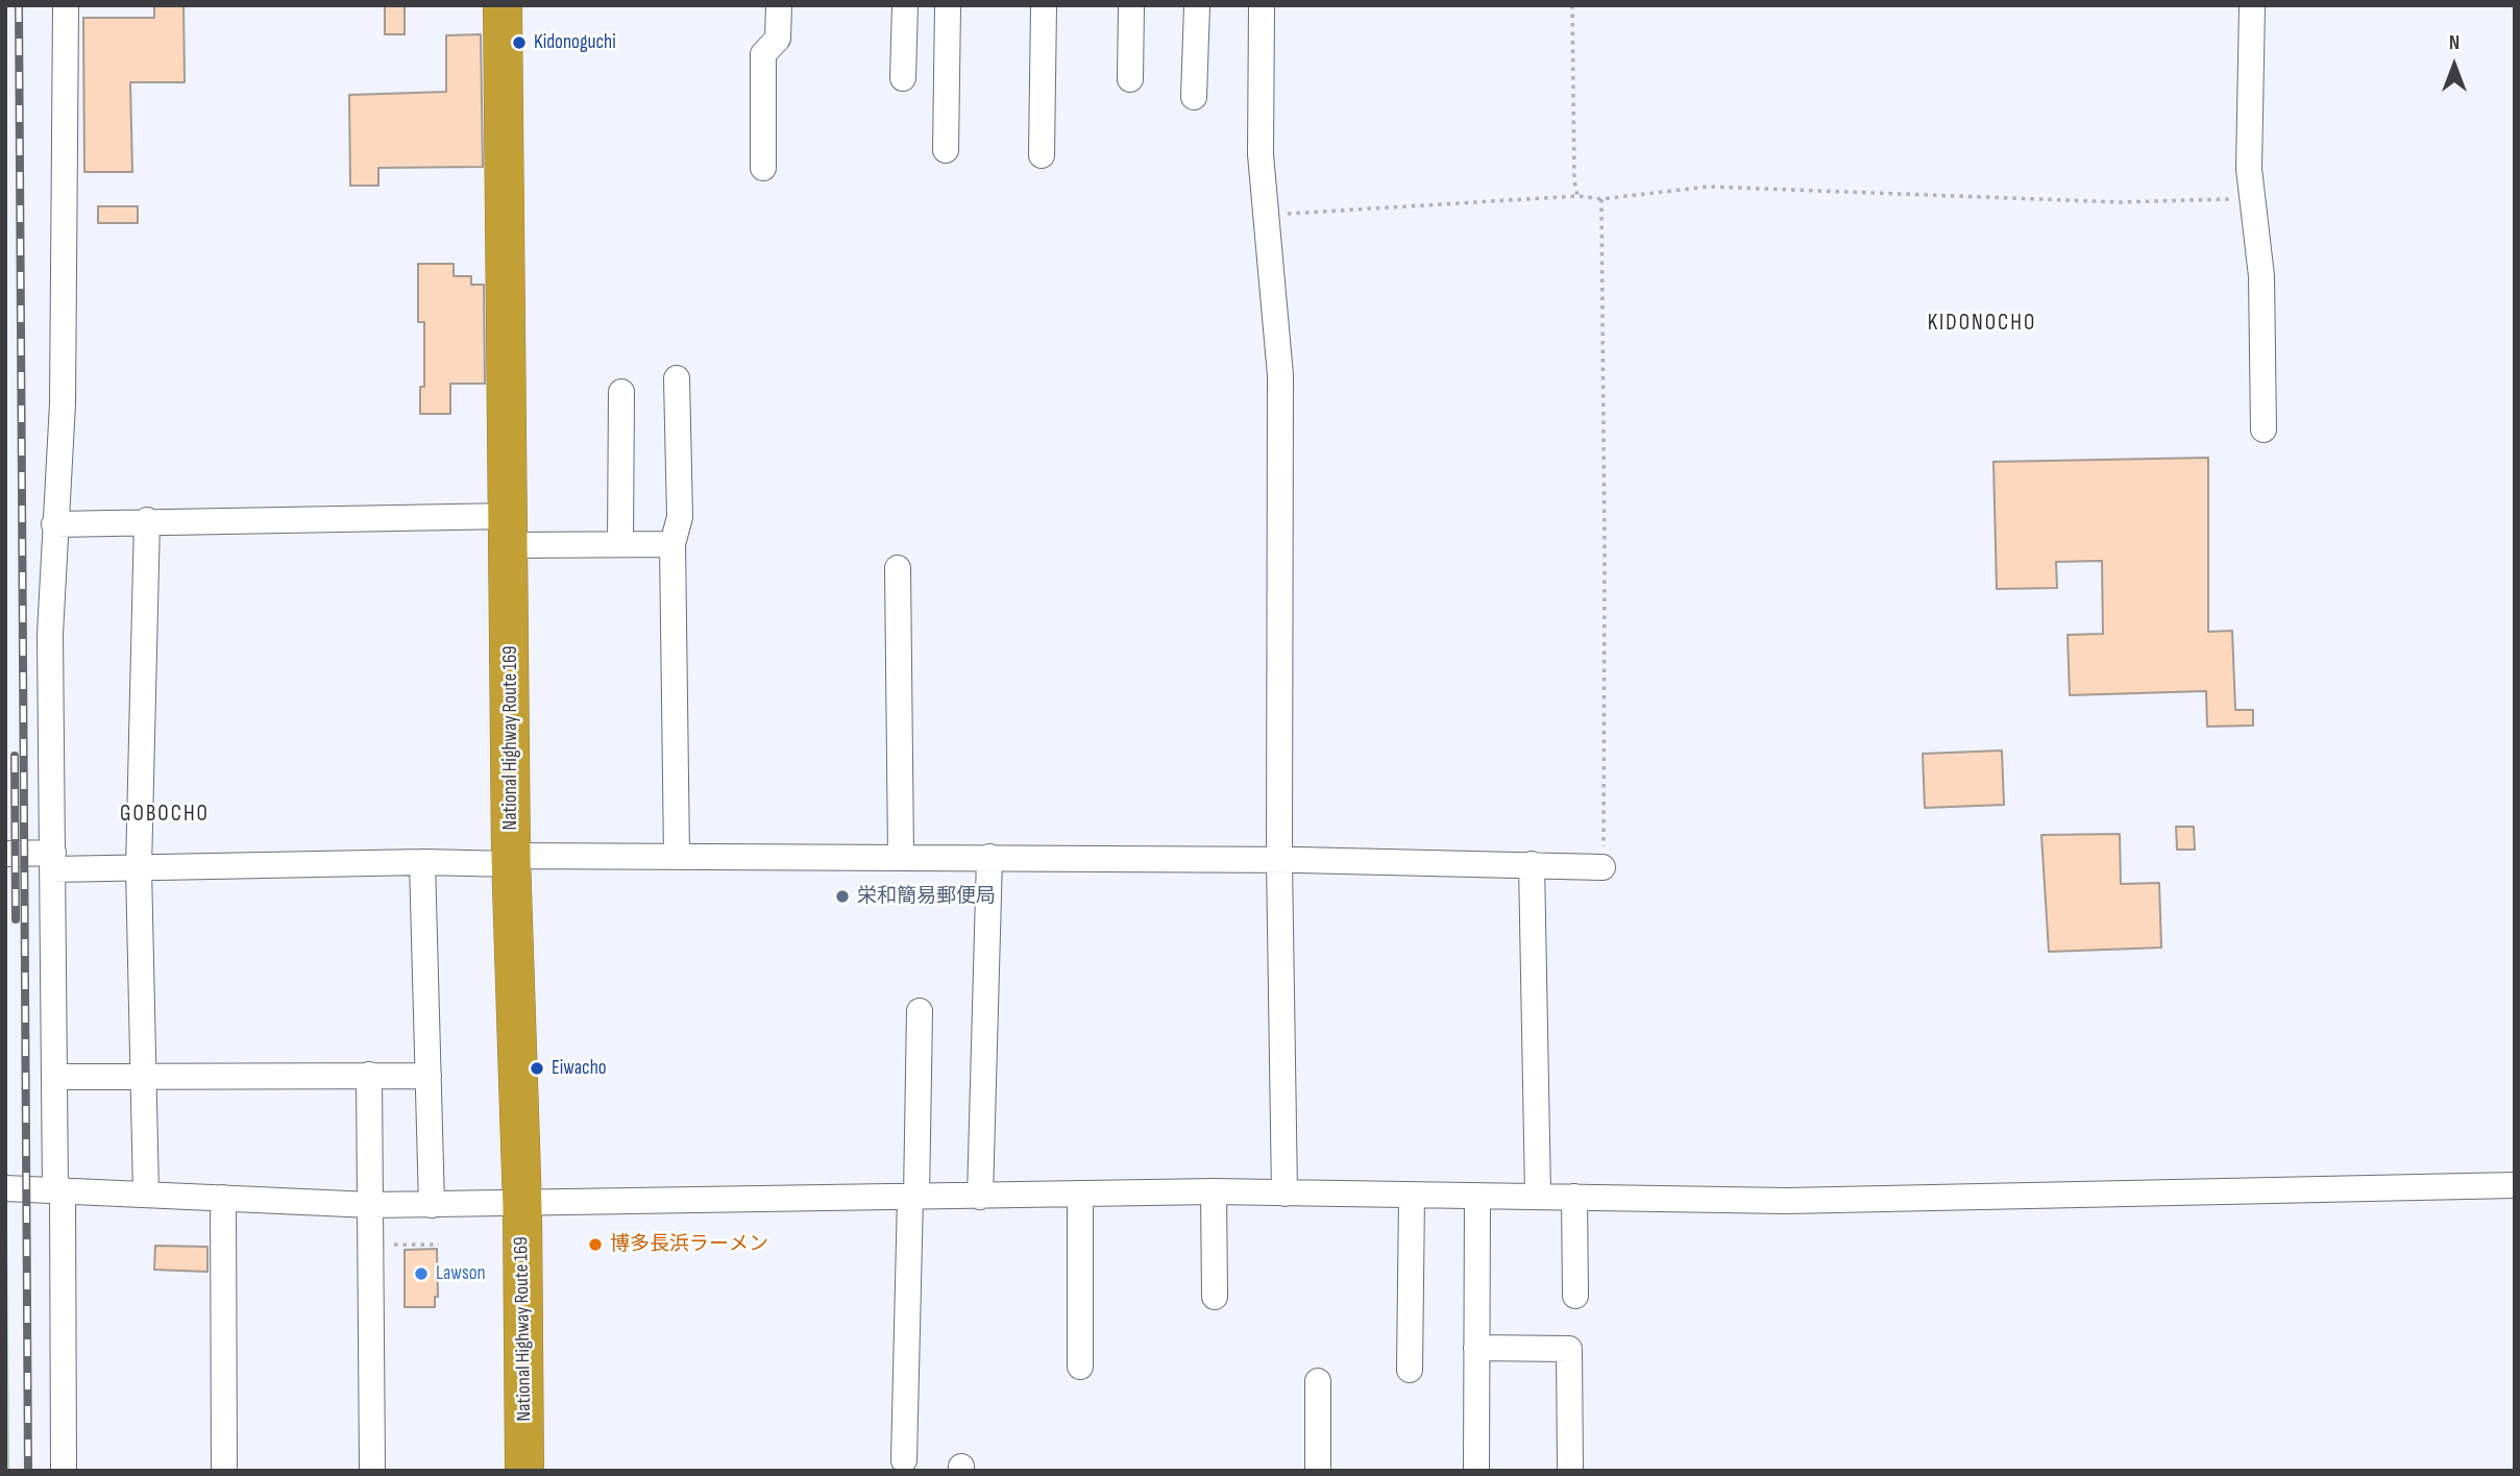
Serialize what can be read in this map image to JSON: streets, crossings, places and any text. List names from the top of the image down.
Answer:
{
  "streets": {
    "highway": ["National Highway Route 169"]
  },
  "districts": ["KIDONOCHO", "GOBOCHO"],
  "places": [
    "Kidonoguchi",
    "栄和簡易郵便局",
    "Eiwacho",
    "博多長浜ラーメン",
    "Lawson"
  ],
  "north": "top"
}
